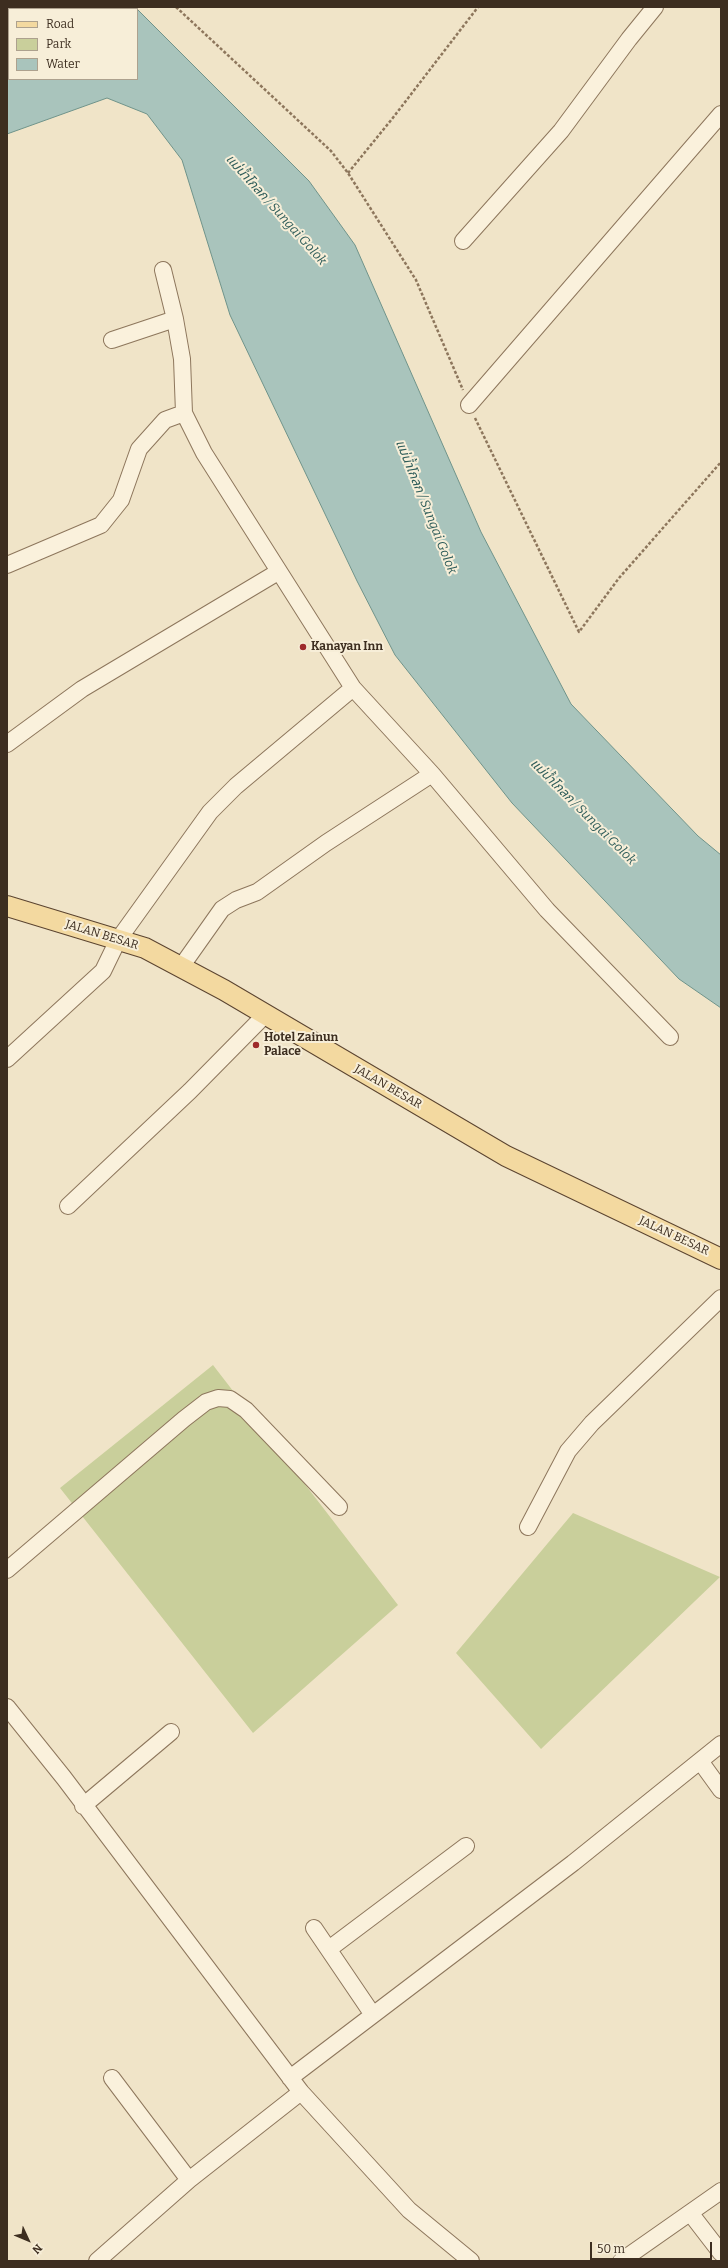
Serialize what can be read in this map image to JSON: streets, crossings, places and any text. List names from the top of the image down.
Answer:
{
  "streets": {
    "main road": ["JALAN BESAR"]
  },
  "water": ["แม่น้ำโกลก / Sungai Golok"],
  "places": ["Kanayan Inn", "Hotel Zainun Palace"],
  "legend": ["Road", "Park", "Water"],
  "scale_bar": "50 m",
  "north": "bottom right"
}
